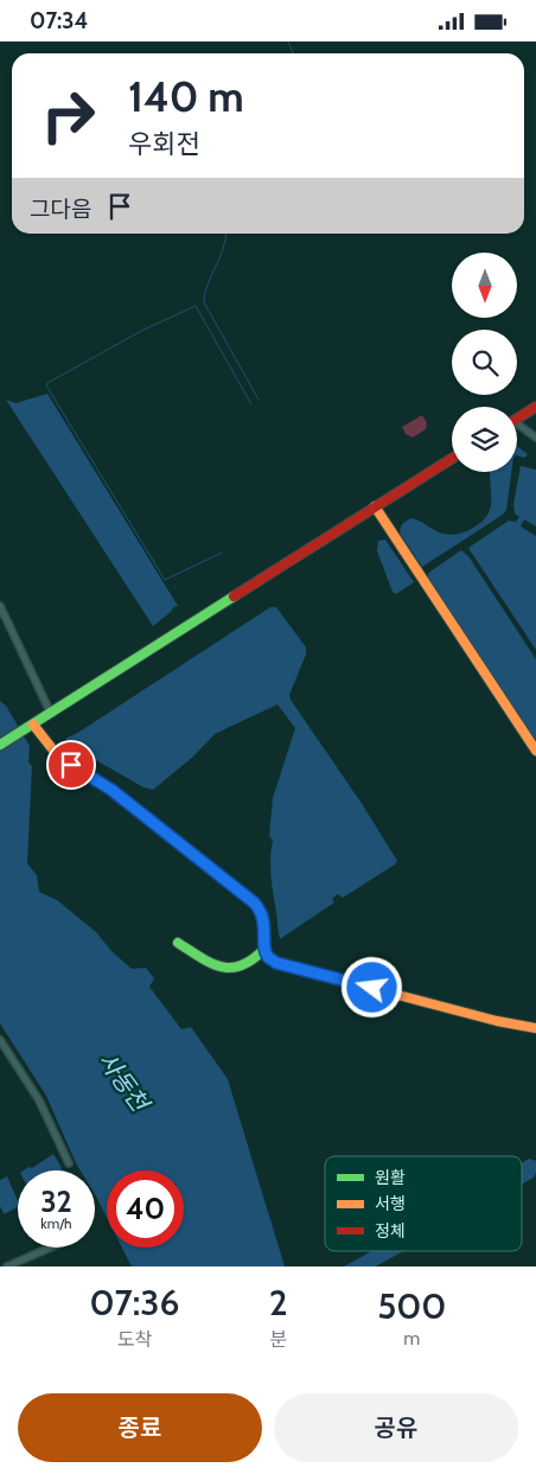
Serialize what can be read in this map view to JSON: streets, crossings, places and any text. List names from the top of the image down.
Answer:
{
  "water": ["사동천"],
  "legend": ["원활", "서행", "정체"],
  "north": "bottom",
  "page": {
    "status": "07:34",
    "turn": ["140 m", "우회전"],
    "then": "그다음",
    "speed": "32 km/h",
    "limit": "40",
    "eta": [
      "07:36",
      "도착",
      "2",
      "분",
      "500",
      "m"
    ],
    "buttons": ["종료", "공유"]
  }
}
